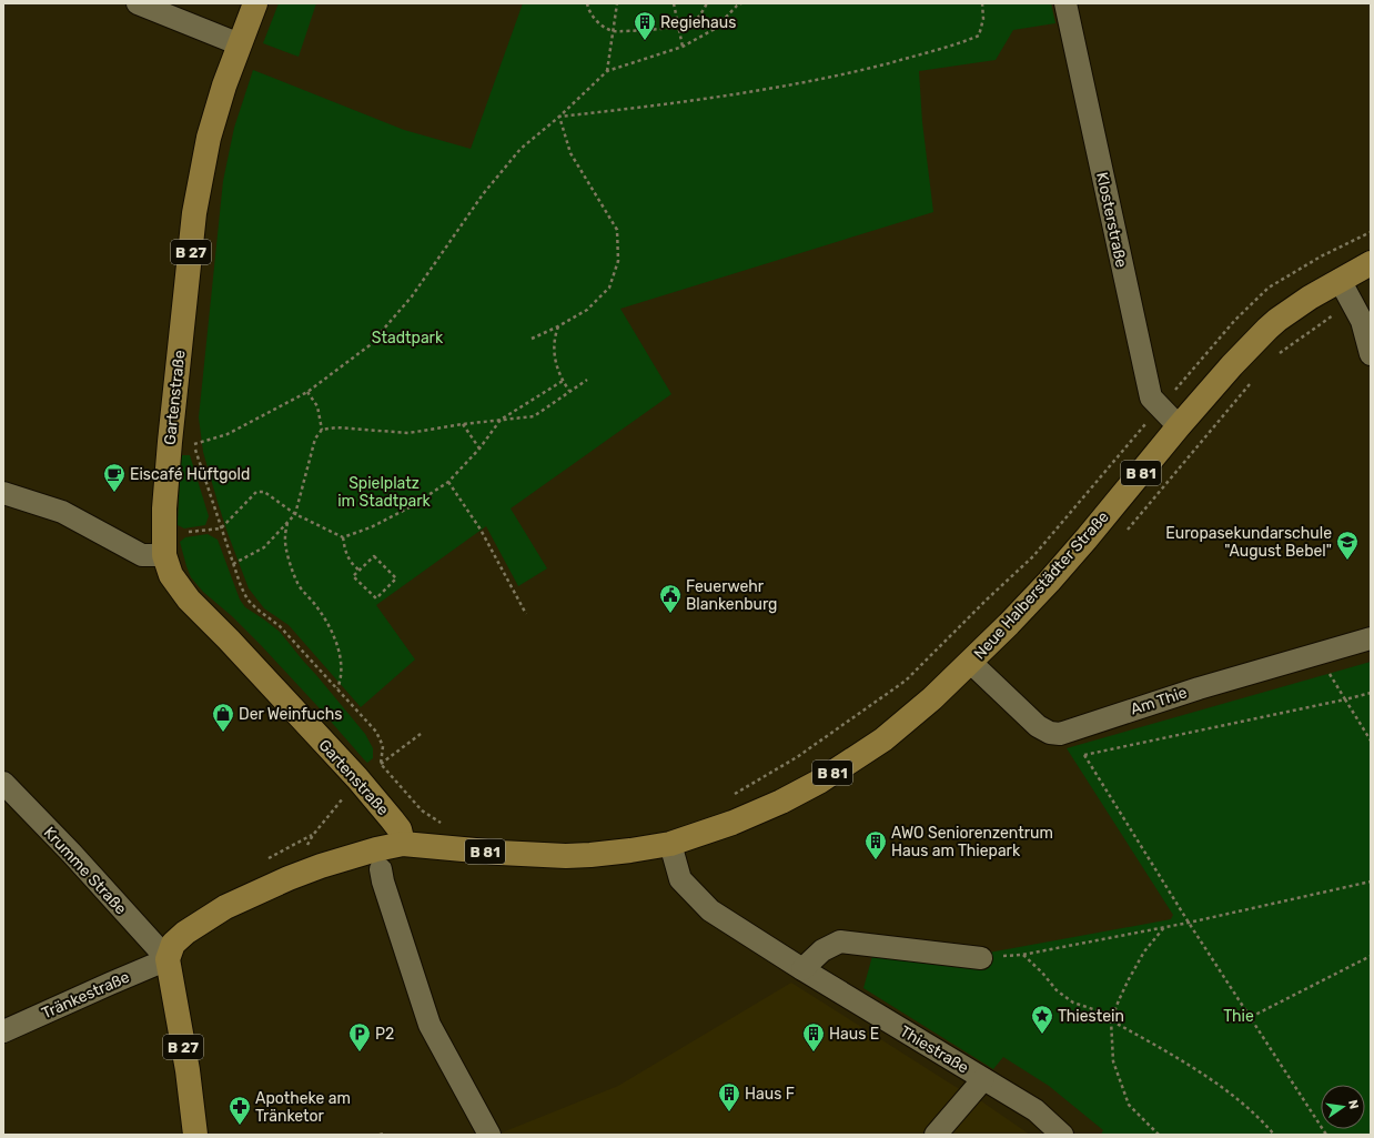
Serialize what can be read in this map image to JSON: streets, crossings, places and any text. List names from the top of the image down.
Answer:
{
  "streets": {
    "main road": [
      "B 27",
      "Gartenstraße",
      "B 81",
      "Neue Halberstädter Straße"
    ],
    "street": [
      "Klosterstraße",
      "Am Thie",
      "Krumme Straße",
      "Tränkestraße",
      "Thiestraße"
    ]
  },
  "crossings": [
    ["Klosterstraße", "Neue Halberstädter Straße"],
    ["B 27", "Neue Halberstädter Straße"],
    ["B 27", "Krumme Straße"],
    ["B 27", "Tränkestraße"],
    ["Gartenstraße", "Neue Halberstädter Straße"],
    ["Neue Halberstädter Straße", "Am Thie"],
    ["Neue Halberstädter Straße", "Krumme Straße"],
    ["Neue Halberstädter Straße", "Tränkestraße"],
    ["Neue Halberstädter Straße", "Thiestraße"],
    ["Krumme Straße", "Tränkestraße"]
  ],
  "parks": ["Stadtpark", "Spielplatz im Stadtpark", "Thie"],
  "places": {
    "building": [
      "Regiehaus",
      "AWO Seniorenzentrum Haus am Thiepark",
      "Haus E",
      "Haus F"
    ],
    "cafe": ["Eiscafé Hüftgold"],
    "school or university": ["Europasekundarschule \"August Bebel\""],
    "public building": ["Feuerwehr Blankenburg"],
    "shop": ["Der Weinfuchs"],
    "place": ["Thiestein"],
    "parking": ["P2"],
    "pharmacy": ["Apotheke am Tränketor"]
  },
  "north": "right"
}
